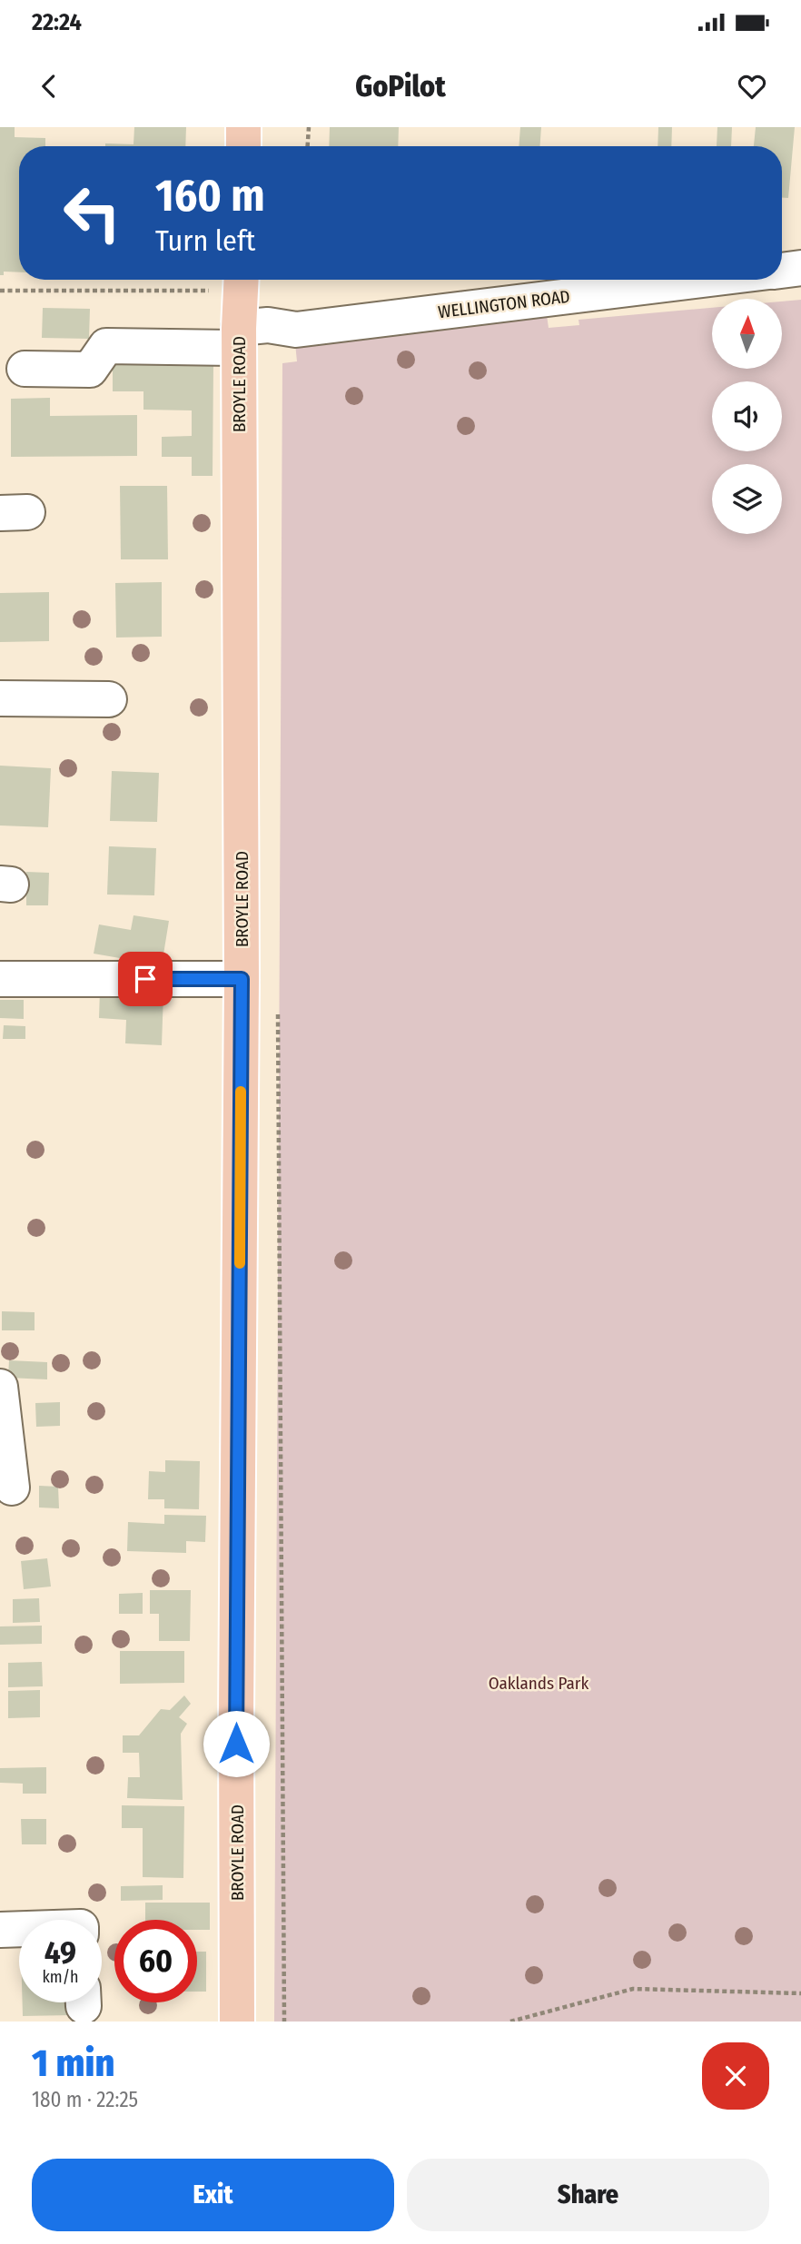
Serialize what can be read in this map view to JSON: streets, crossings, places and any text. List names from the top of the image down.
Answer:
{
  "streets": {
    "main road": ["BROYLE ROAD"],
    "street": ["WELLINGTON ROAD"]
  },
  "crossings": [
    ["WELLINGTON ROAD", "BROYLE ROAD"]
  ],
  "parks": ["Oaklands Park"],
  "north": "top",
  "page": {
    "status": "22:24",
    "header": "GoPilot",
    "turn": ["160 m", "Turn left"],
    "speed": "49 km/h",
    "limit": "60",
    "heading": ["1 min", "180 m · 22:25"],
    "buttons": ["Exit", "Share"]
  }
}
